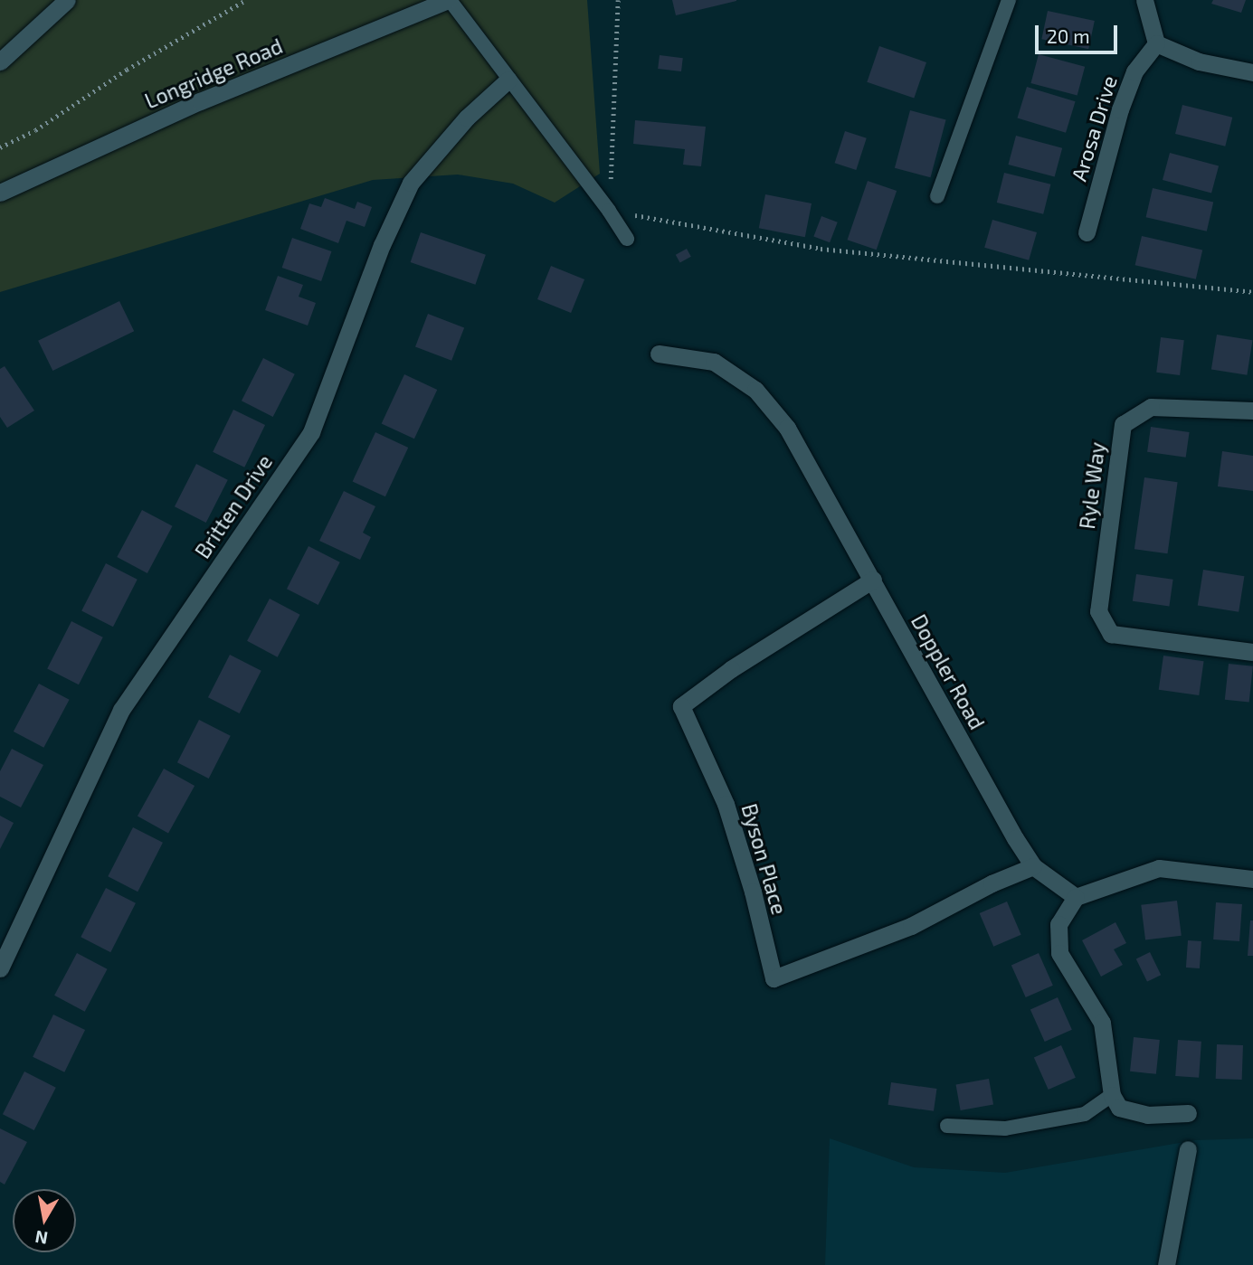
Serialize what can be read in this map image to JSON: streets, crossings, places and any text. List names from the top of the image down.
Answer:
{
  "streets": {
    "street": [
      "Longridge Road",
      "Arosa Drive",
      "Ryle Way",
      "Britten Drive",
      "Doppler Road",
      "Byson Place"
    ]
  },
  "crossings": [
    ["Doppler Road", "Byson Place"]
  ],
  "scale_bar": "20 m",
  "north": "bottom"
}
